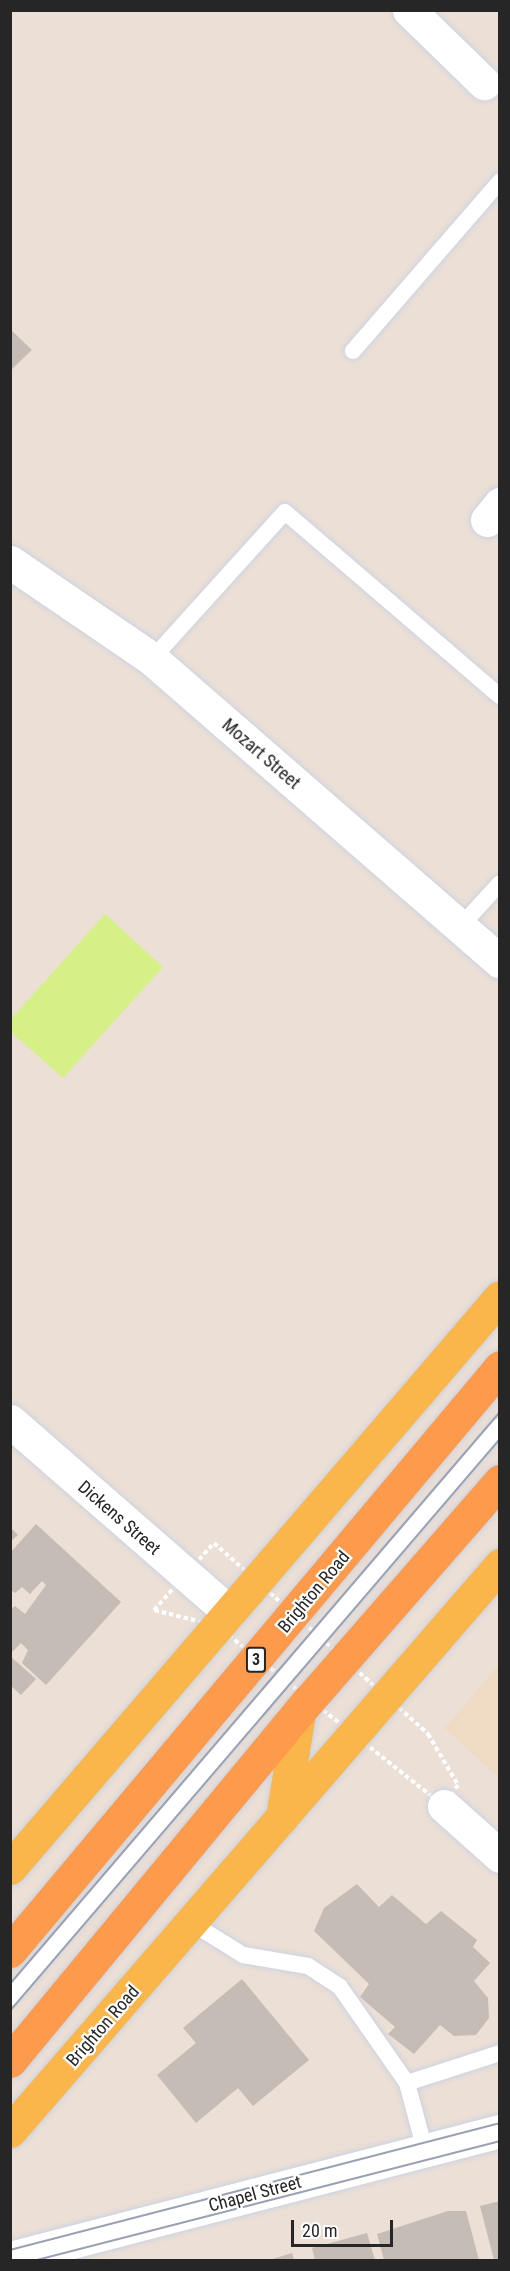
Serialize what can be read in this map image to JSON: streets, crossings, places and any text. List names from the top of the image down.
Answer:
{
  "streets": {
    "highway": ["Brighton Road", "3"],
    "street": ["Mozart Street", "Dickens Street", "Chapel Street"]
  },
  "scale_bar": "20 m"
}
